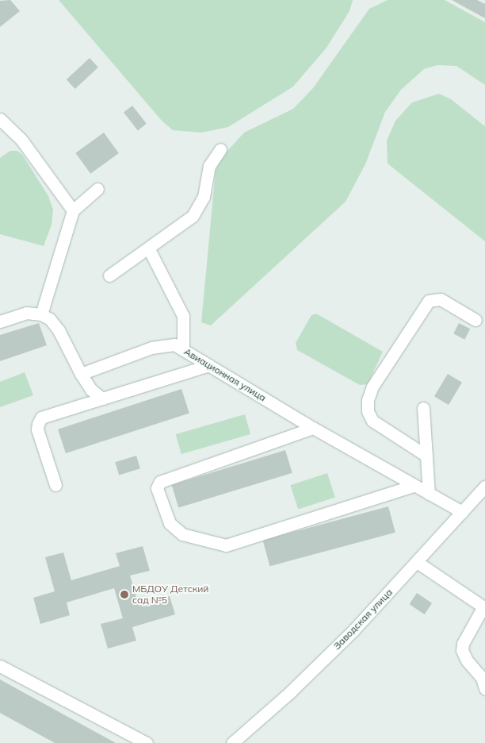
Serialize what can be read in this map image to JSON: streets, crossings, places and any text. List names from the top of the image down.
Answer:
{
  "streets": {
    "street": ["Авиационная улица", "Заводская улица"]
  },
  "crossings": [
    ["Авиационная улица", "Заводская улица"]
  ],
  "places": ["МБДОУ Детский сад №5"]
}
